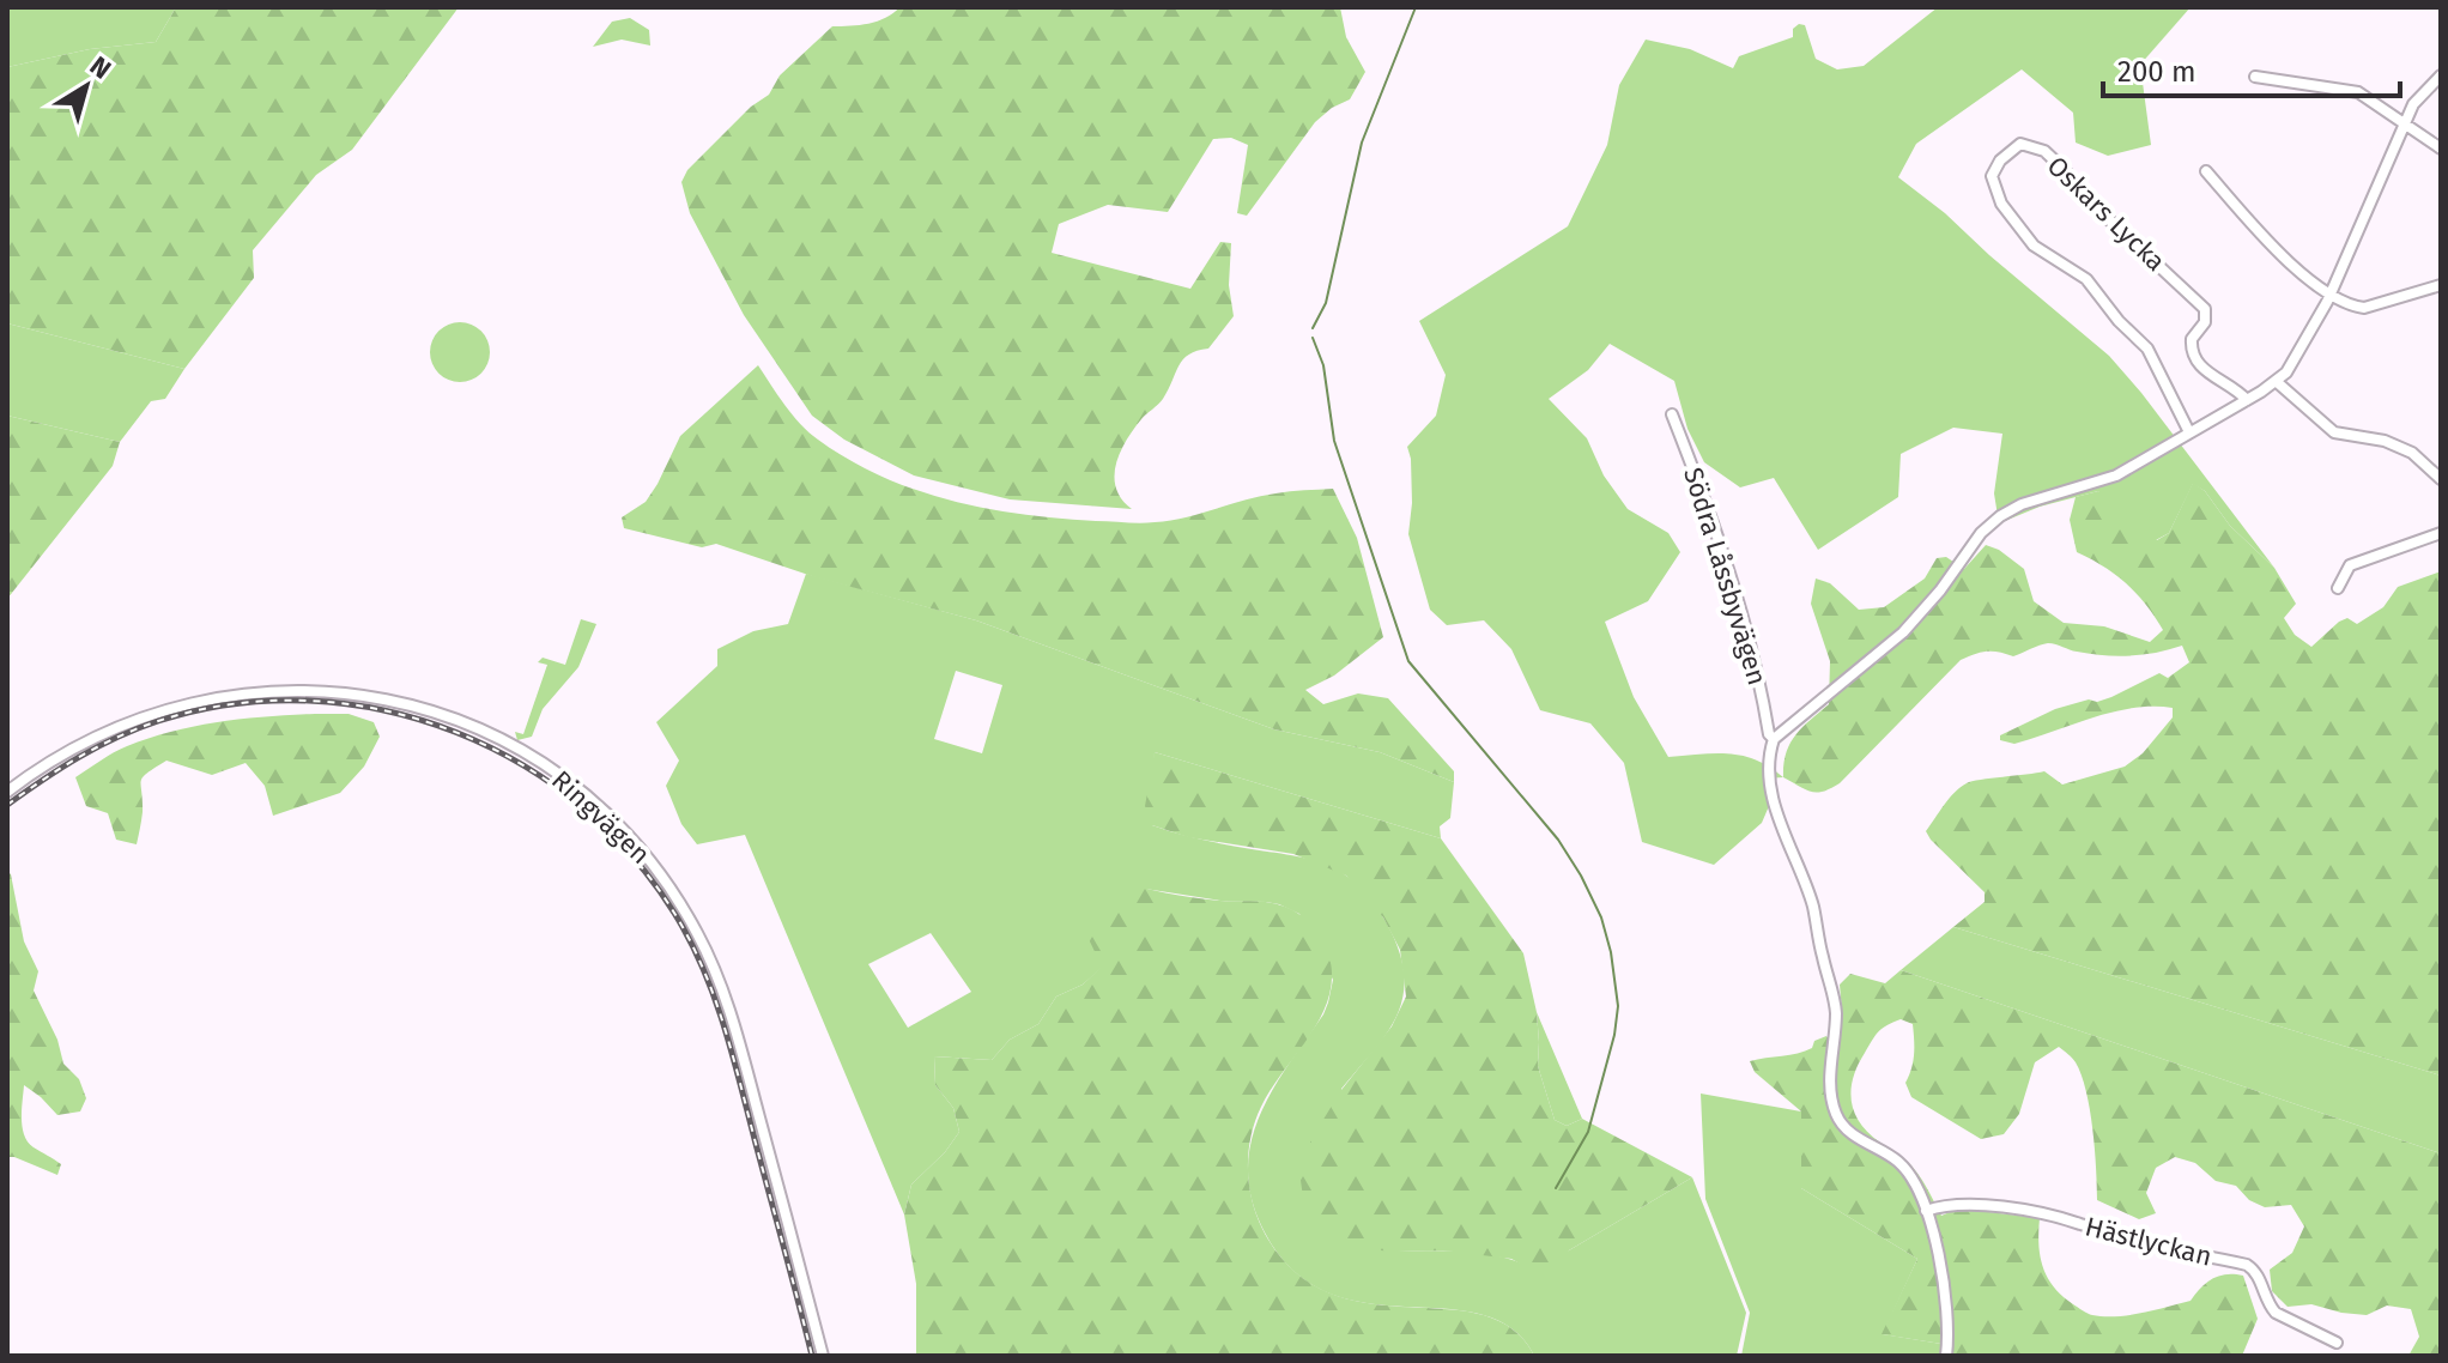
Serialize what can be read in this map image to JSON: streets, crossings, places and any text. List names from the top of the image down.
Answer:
{
  "streets": {
    "street": [
      "Oskars Lycka",
      "Södra Låssbyvägen",
      "Ringvägen",
      "Hästlyckan"
    ]
  },
  "crossings": [
    ["Södra Låssbyvägen", "Hästlyckan"]
  ],
  "scale_bar": "200 m",
  "north": "top right"
}
